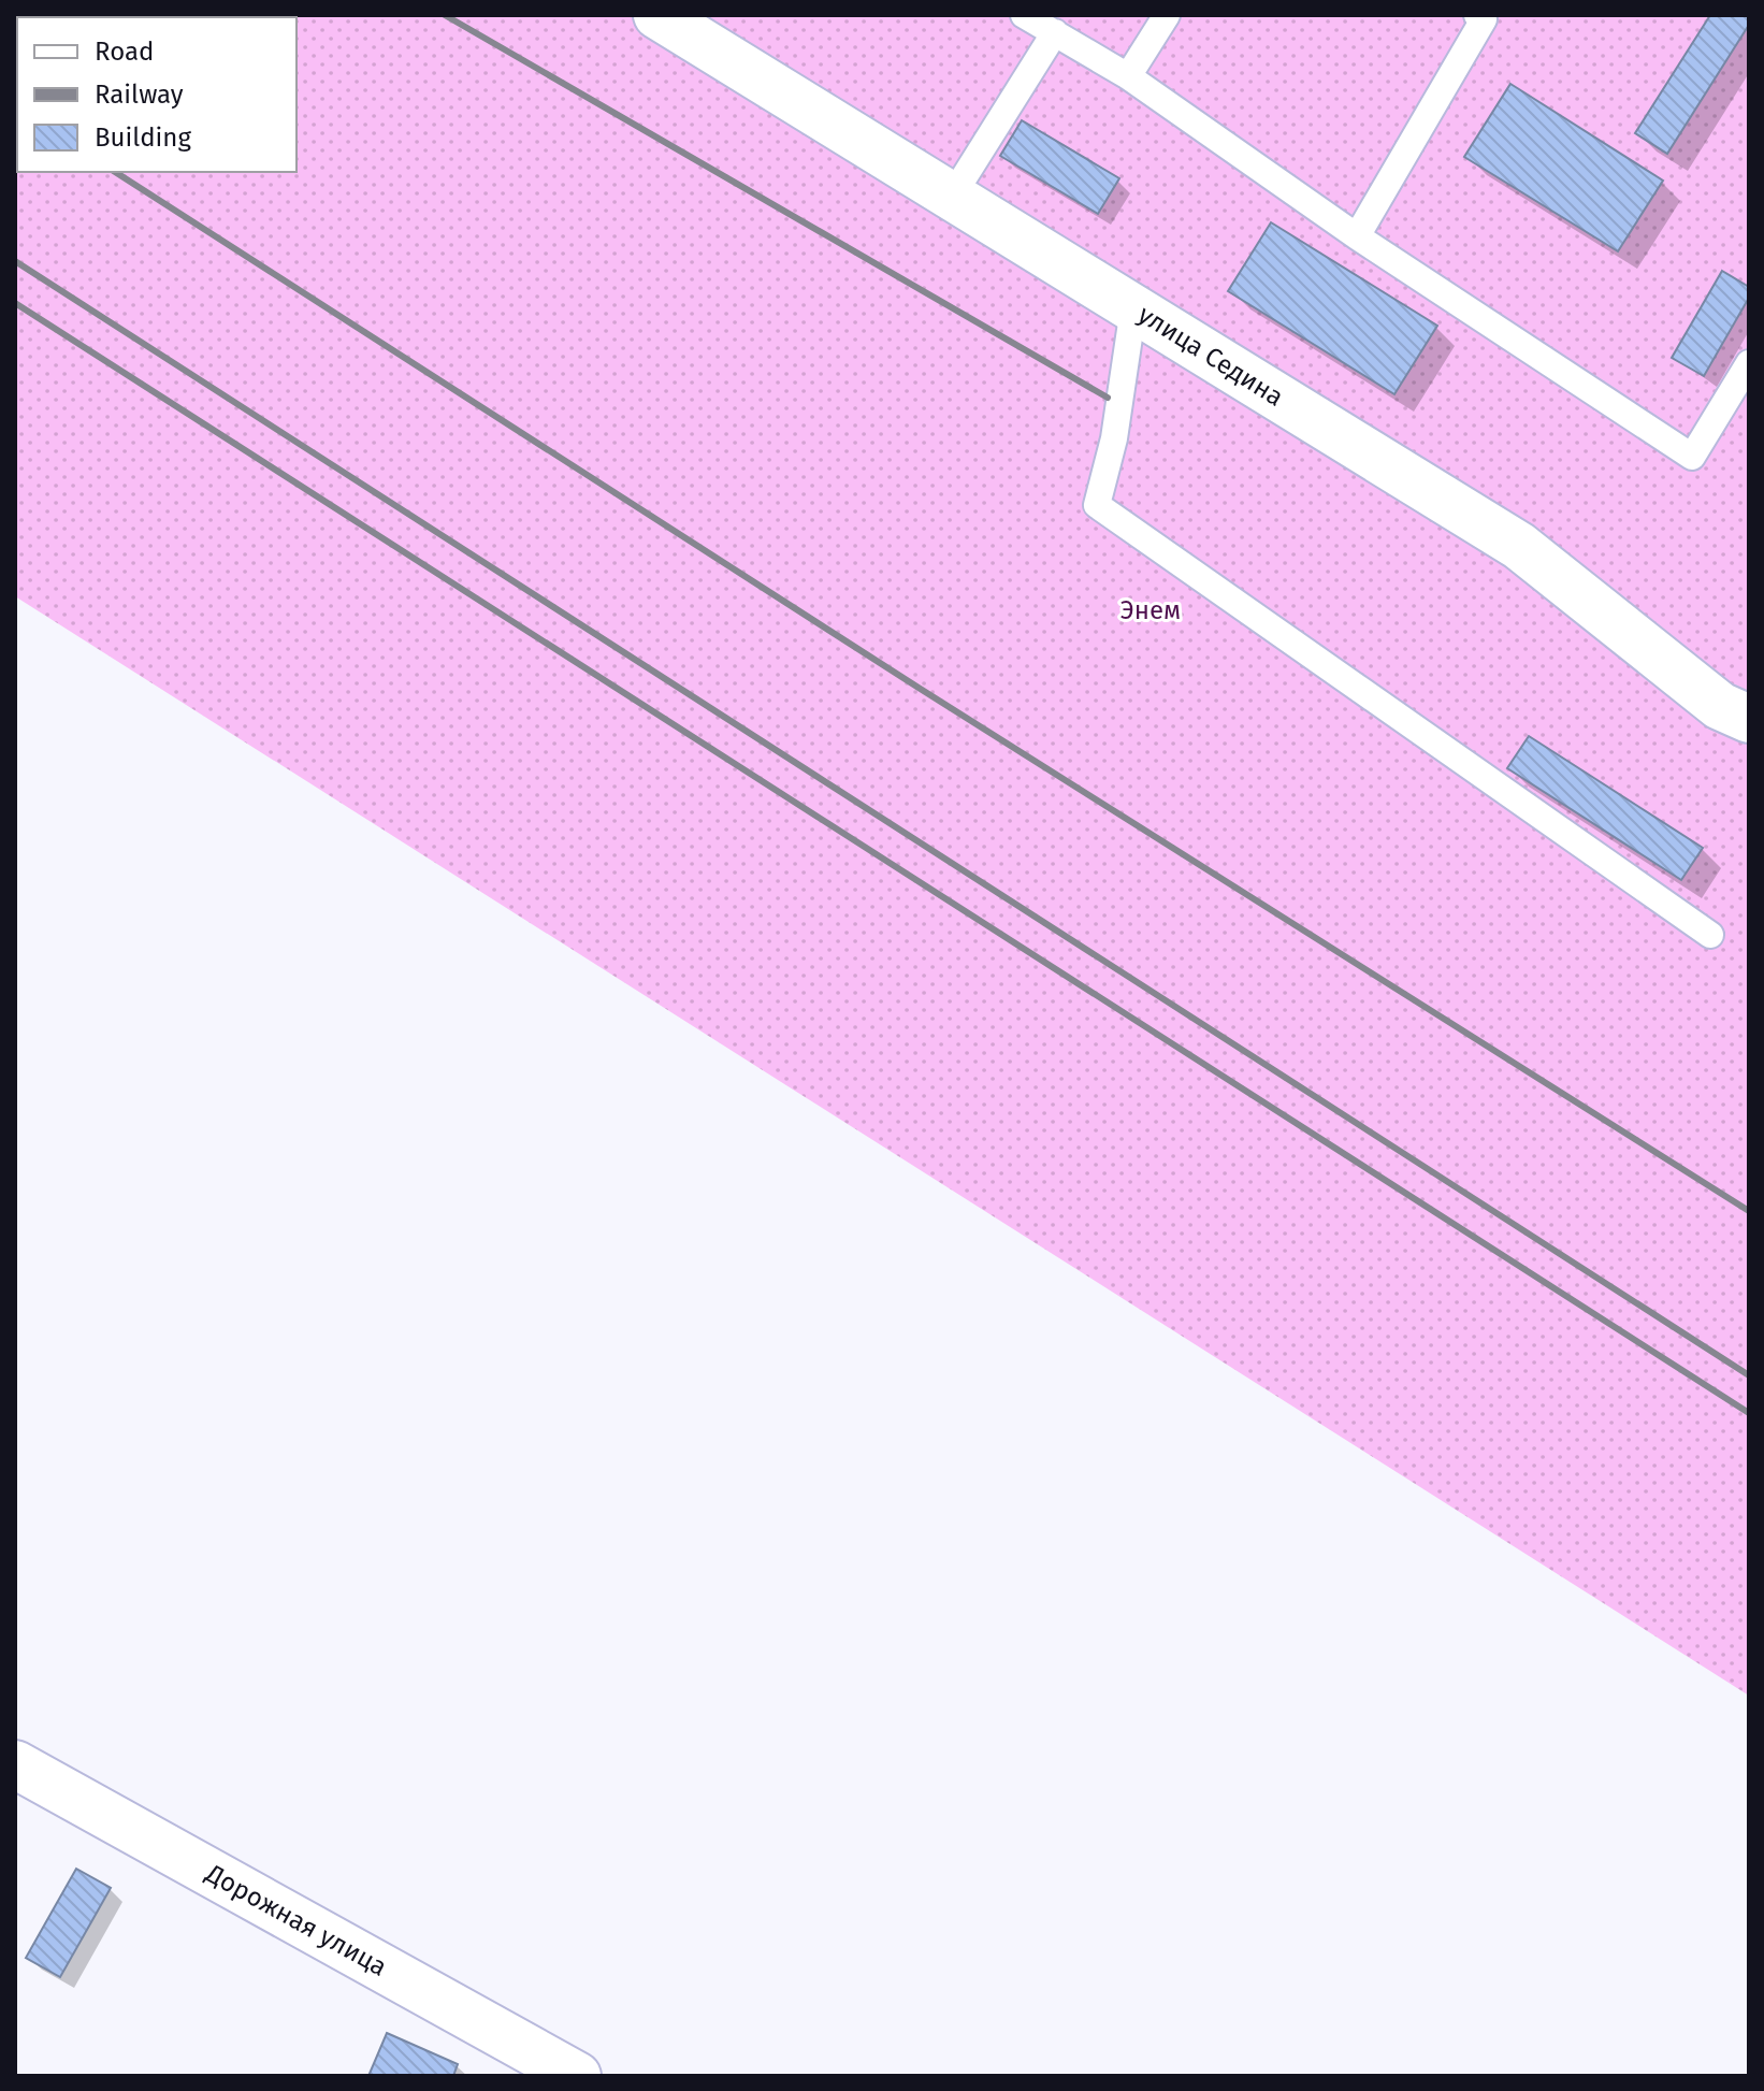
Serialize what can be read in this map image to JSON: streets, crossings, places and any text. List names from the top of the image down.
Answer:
{
  "streets": {
    "street": ["улица Седина", "Дорожная улица"]
  },
  "parks": ["Энем"],
  "legend": ["Road", "Railway", "Building"]
}
